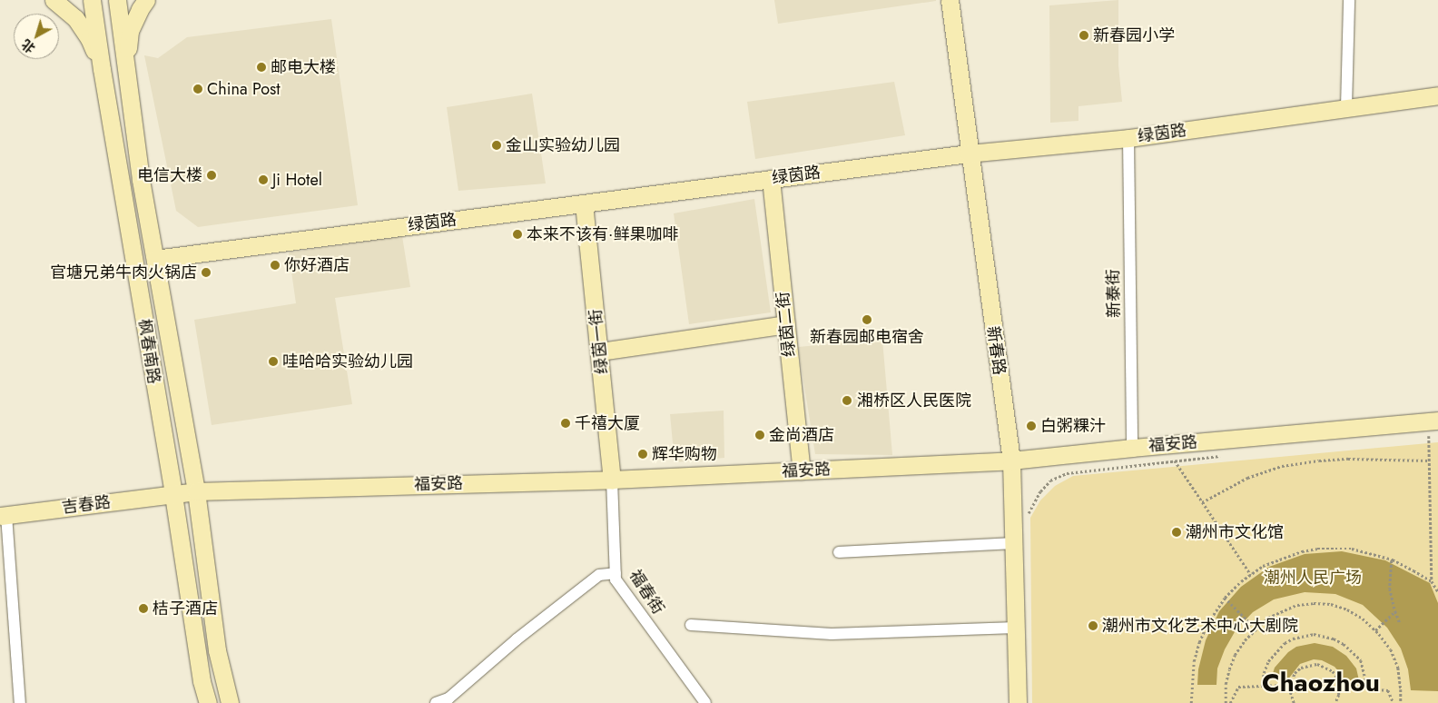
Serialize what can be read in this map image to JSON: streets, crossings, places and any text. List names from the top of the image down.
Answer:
{
  "streets": {
    "street": [
      "绿茵路",
      "新泰街",
      "绿茵二街",
      "绿茵一街",
      "新春路",
      "枫春南路",
      "福安路",
      "吉春路",
      "福春街"
    ]
  },
  "crossings": [
    ["绿茵路", "新泰街"],
    ["绿茵路", "绿茵二街"],
    ["绿茵路", "绿茵一街"],
    ["绿茵路", "新春路"],
    ["绿茵路", "枫春南路"],
    ["新泰街", "福安路"],
    ["绿茵二街", "福安路"],
    ["绿茵一街", "福安路"],
    ["绿茵一街", "福春街"],
    ["新春路", "福安路"],
    ["枫春南路", "福安路"],
    ["枫春南路", "吉春路"],
    ["福安路", "吉春路"],
    ["福安路", "福春街"]
  ],
  "districts": ["Chaozhou"],
  "parks": ["潮州人民广场"],
  "places": [
    "新春园小学",
    "邮电大楼",
    "China Post",
    "金山实验幼儿园",
    "电信大楼",
    "Ji Hotel",
    "本来不该有·鲜果咖啡",
    "你好酒店",
    "官塘兄弟牛肉火锅店",
    "新春园邮电宿舍",
    "哇哈哈实验幼儿园",
    "湘桥区人民医院",
    "千禧大厦",
    "白粥粿汁",
    "金尚酒店",
    "辉华购物",
    "潮州市文化馆",
    "桔子酒店",
    "潮州市文化艺术中心大剧院"
  ],
  "north": "bottom left"
}
